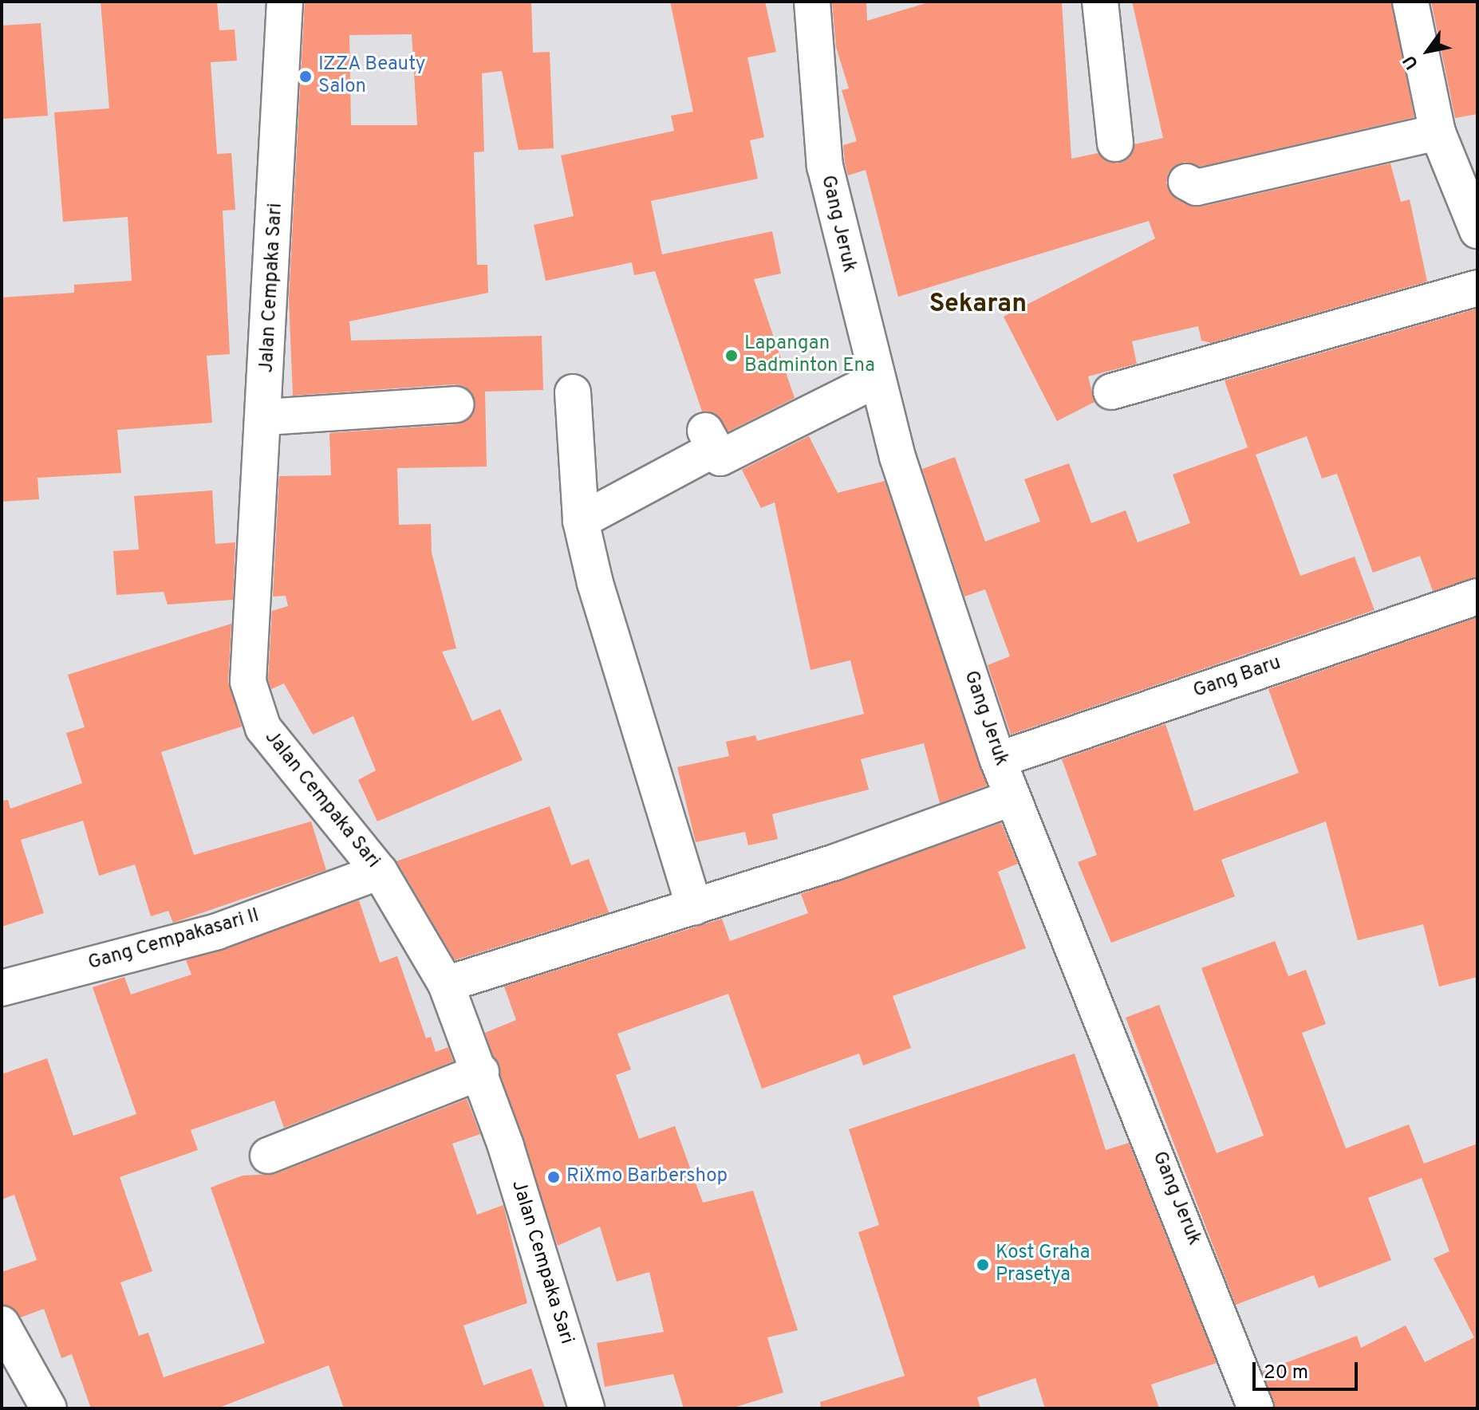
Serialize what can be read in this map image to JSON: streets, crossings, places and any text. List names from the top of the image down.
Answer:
{
  "streets": {
    "street": [
      "Gang Jeruk",
      "Jalan Cempaka Sari",
      "Gang Baru",
      "Gang Cempakasari II"
    ]
  },
  "crossings": [
    ["Gang Jeruk", "Gang Baru"],
    ["Jalan Cempaka Sari", "Gang Cempakasari II"]
  ],
  "districts": ["Sekaran"],
  "places": [
    "IZZA Beauty Salon",
    "Lapangan Badminton Ena",
    "RiXmo Barbershop",
    "Kost Graha Prasetya"
  ],
  "scale_bar": "20 m",
  "north": "bottom left"
}
